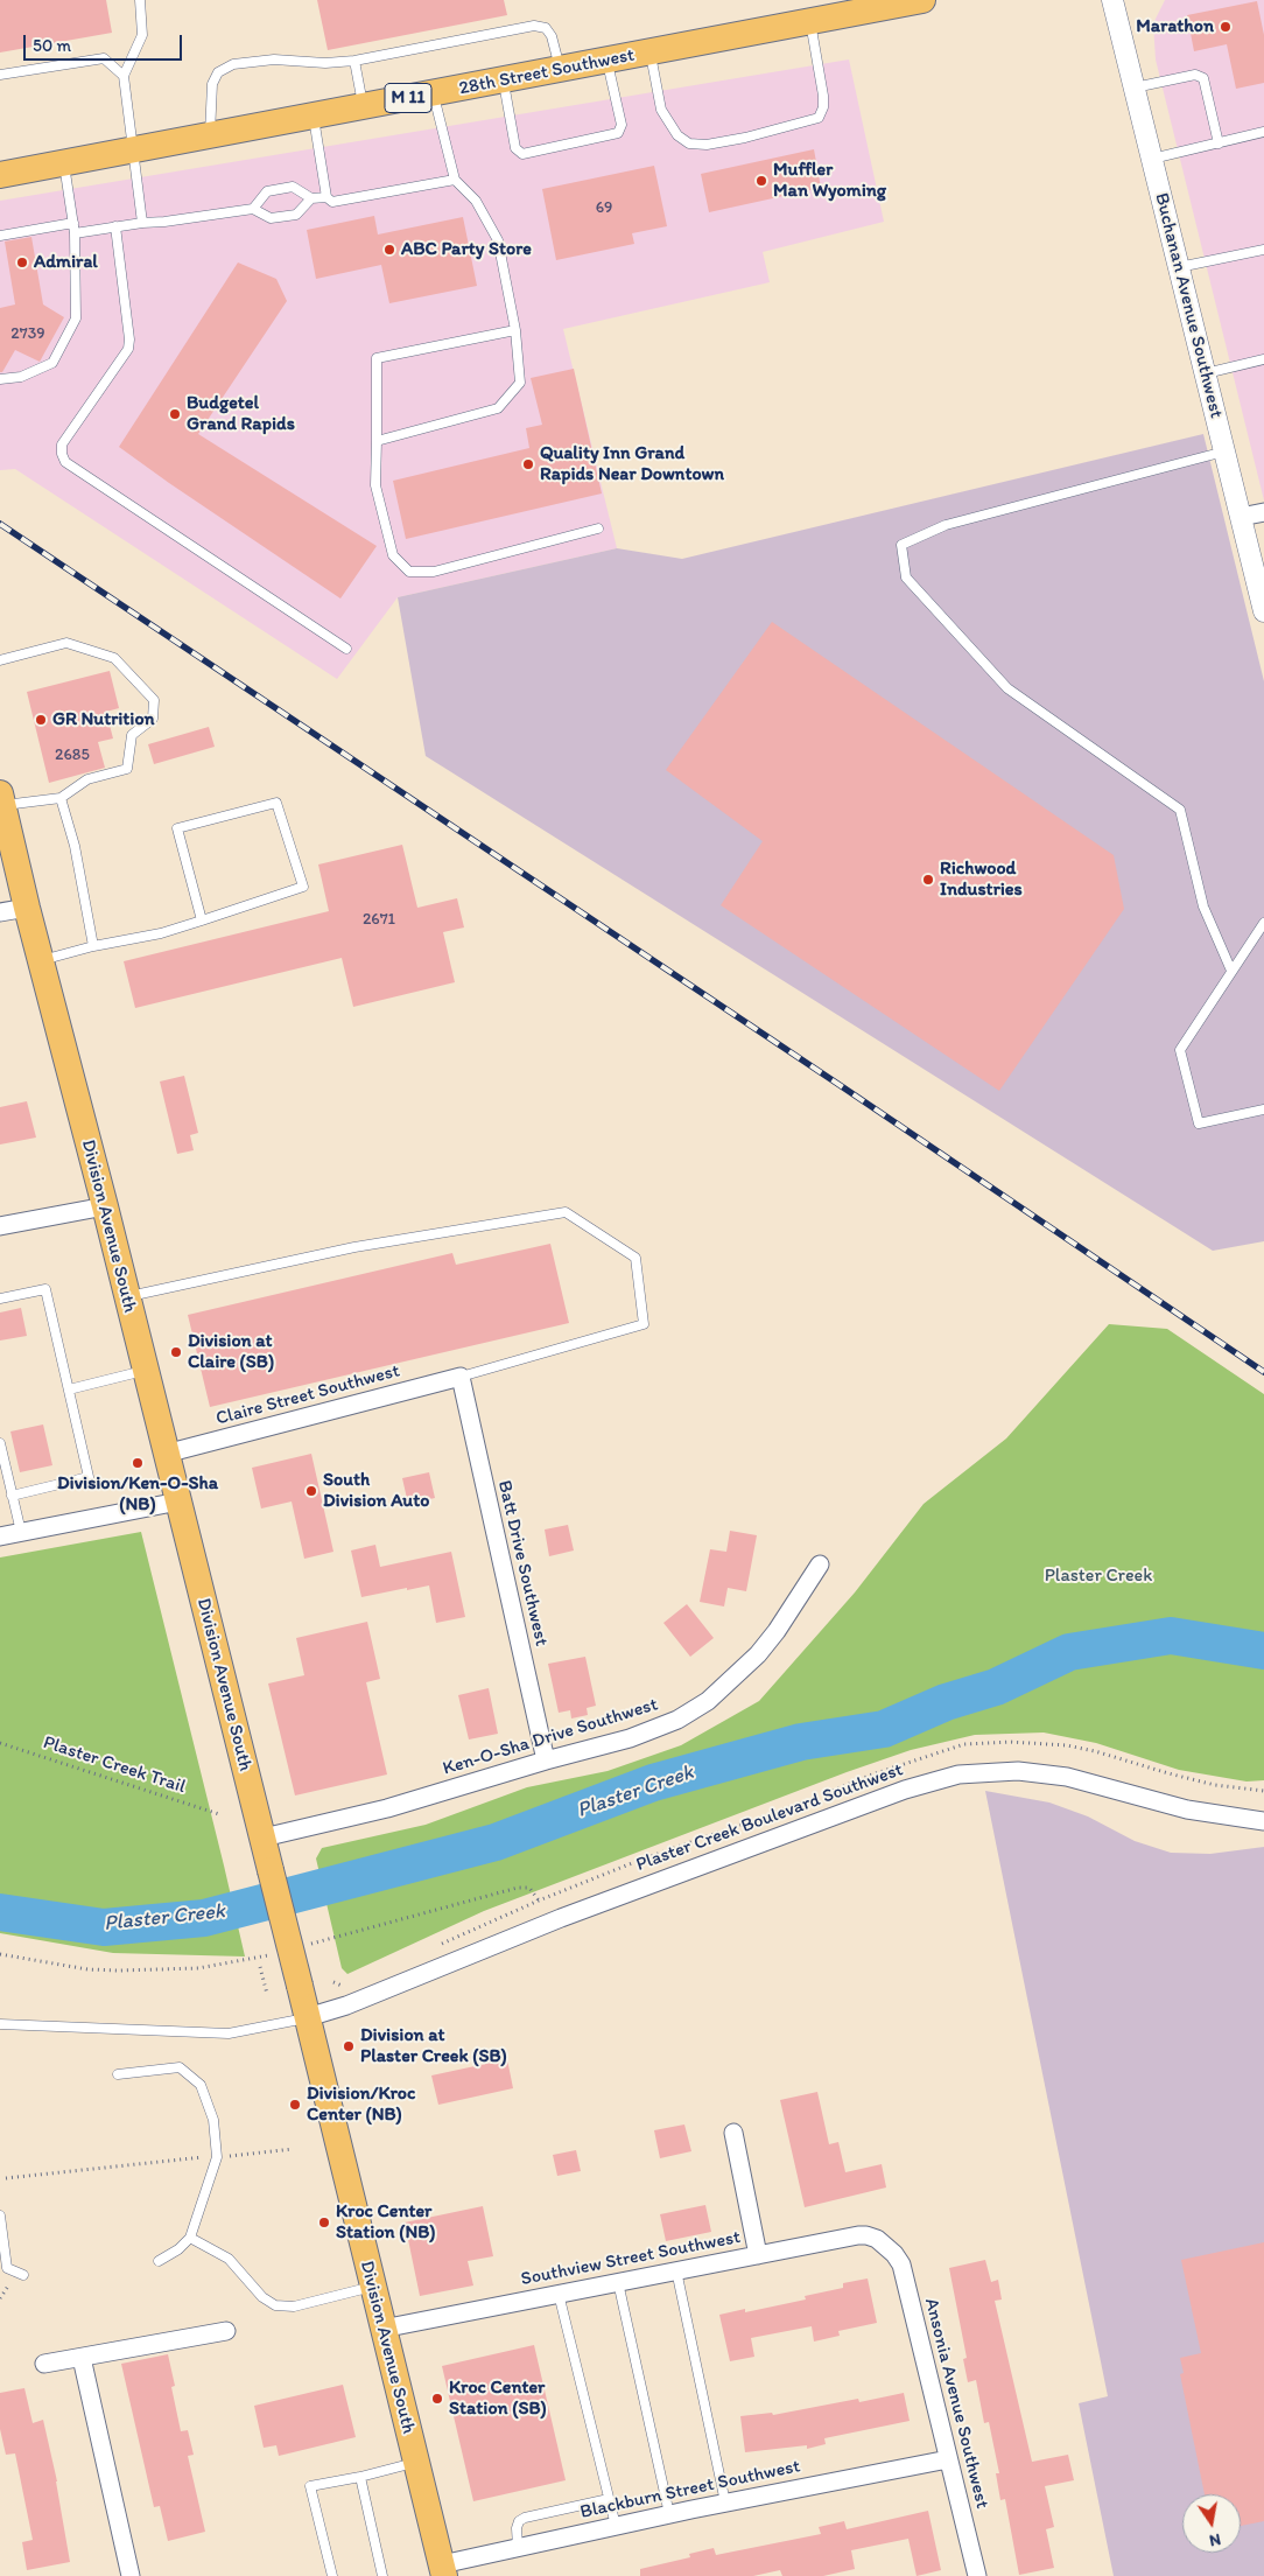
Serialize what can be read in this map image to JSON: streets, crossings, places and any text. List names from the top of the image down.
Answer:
{
  "streets": {
    "main road": ["28th Street Southwest", "M 11", "Division Avenue South"],
    "street": [
      "Buchanan Avenue Southwest",
      "Claire Street Southwest",
      "Batt Drive Southwest",
      "Ken-O-Sha Drive Southwest",
      "Plaster Creek Boulevard Southwest",
      "Southview Street Southwest",
      "Ansonia Avenue Southwest",
      "Blackburn Street Southwest"
    ],
    "path": ["Plaster Creek Trail"]
  },
  "crossings": [
    ["Division Avenue South", "Claire Street Southwest"],
    ["Division Avenue South", "Ken-O-Sha Drive Southwest"],
    ["Division Avenue South", "Plaster Creek Boulevard Southwest"],
    ["Division Avenue South", "Southview Street Southwest"],
    ["Division Avenue South", "Blackburn Street Southwest"],
    ["Claire Street Southwest", "Batt Drive Southwest"],
    ["Batt Drive Southwest", "Ken-O-Sha Drive Southwest"],
    ["Southview Street Southwest", "Ansonia Avenue Southwest"],
    ["Ansonia Avenue Southwest", "Blackburn Street Southwest"]
  ],
  "water": ["Plaster Creek"],
  "parks": ["Plaster Creek"],
  "places": [
    "Marathon",
    "Muffler Man Wyoming",
    "ABC Party Store",
    "Admiral",
    "Budgetel Grand Rapids",
    "Quality Inn Grand Rapids Near Downtown",
    "GR Nutrition",
    "Richwood Industries",
    "Division at Claire (SB)",
    "Division/Ken-O-Sha (NB)",
    "South Division Auto",
    "Division at Plaster Creek (SB)",
    "Division/Kroc Center (NB)",
    "Kroc Center Station (NB)",
    "Kroc Center Station (SB)"
  ],
  "house_numbers": [
    "69",
    "2739",
    "2685",
    "2671"
  ],
  "scale_bar": "50 m",
  "north": "bottom"
}
